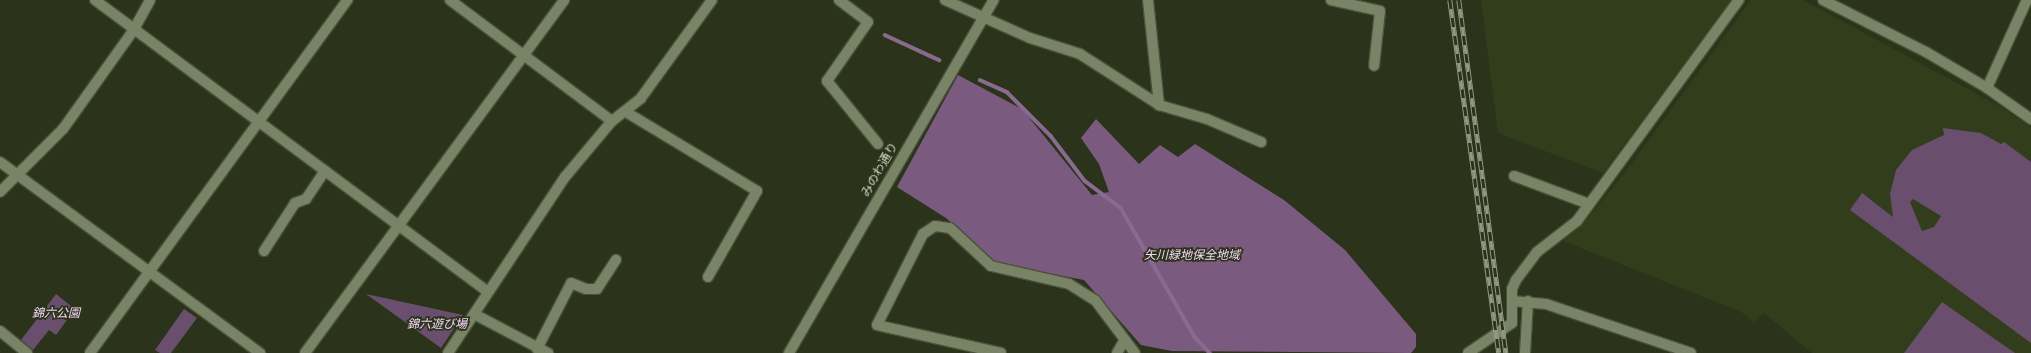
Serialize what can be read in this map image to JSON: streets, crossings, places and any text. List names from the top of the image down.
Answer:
{
  "streets": {
    "street": ["みのわ通り"]
  },
  "parks": ["矢川緑地保全地域", "錦六公園", "錦六遊び場"]
}
